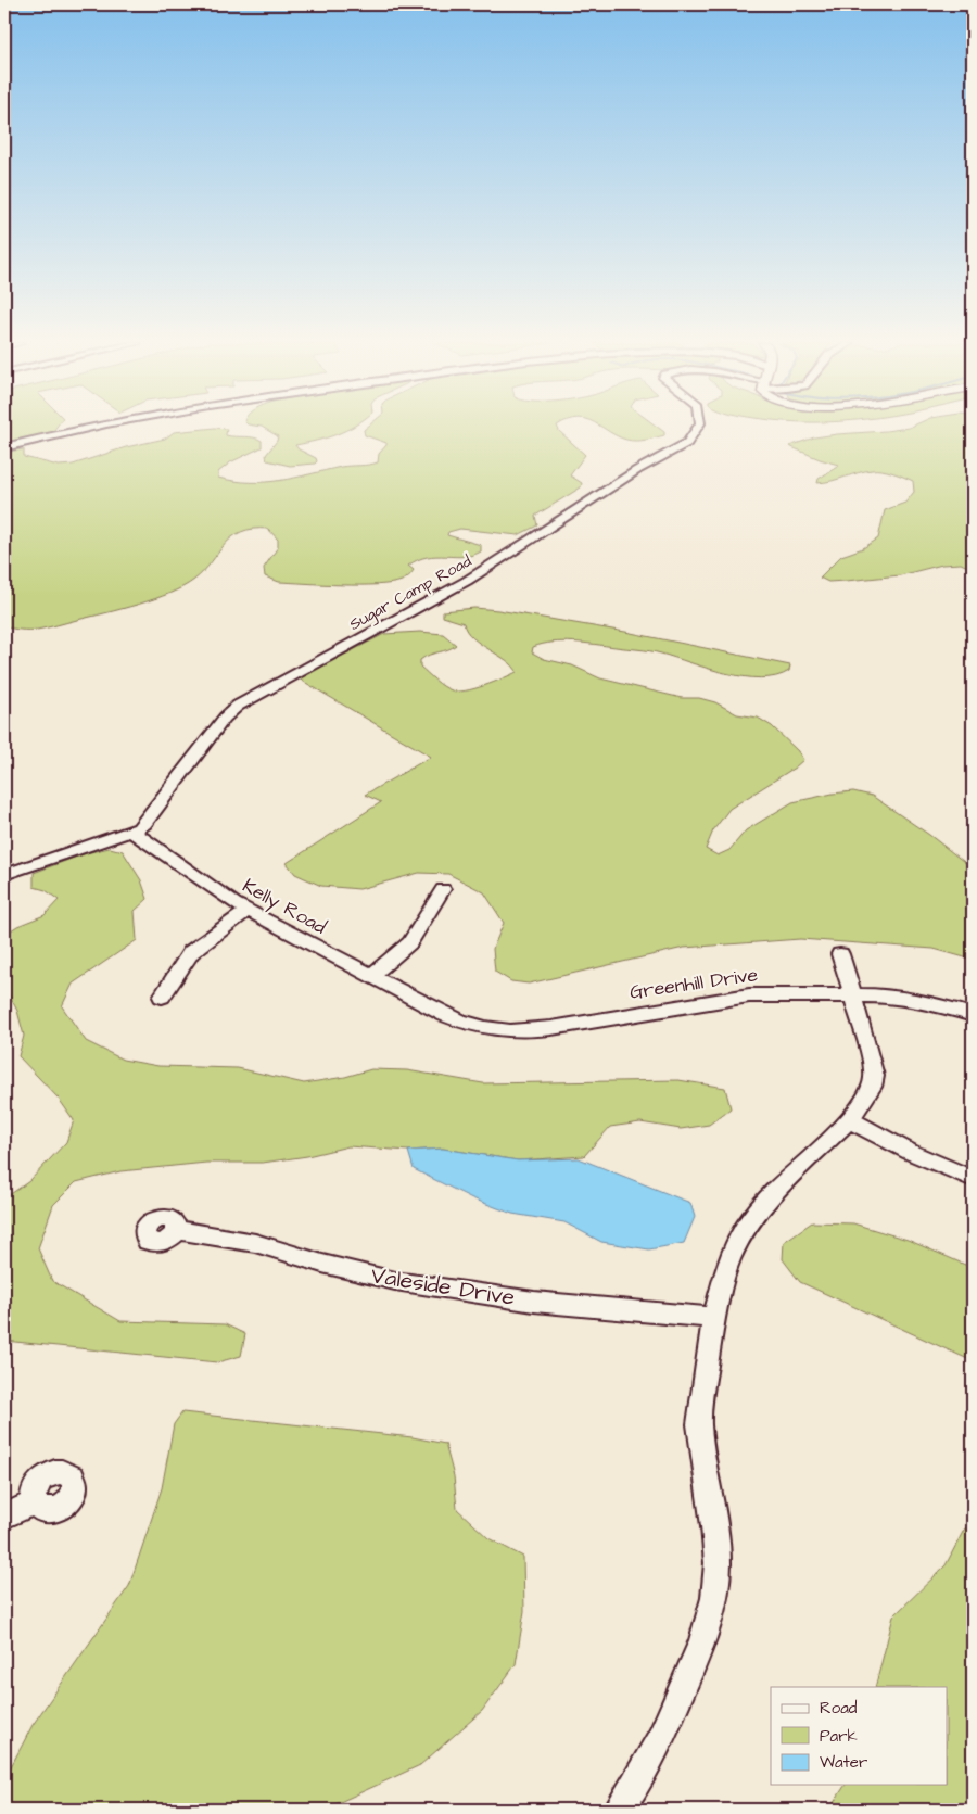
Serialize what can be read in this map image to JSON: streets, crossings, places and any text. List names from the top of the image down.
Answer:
{
  "streets": {
    "street": [
      "Sugar Camp Road",
      "Kelly Road",
      "Greenhill Drive",
      "Valeside Drive"
    ]
  },
  "crossings": [
    ["Sugar Camp Road", "Kelly Road"],
    ["Kelly Road", "Greenhill Drive"]
  ],
  "legend": ["Road", "Park", "Water"]
}
